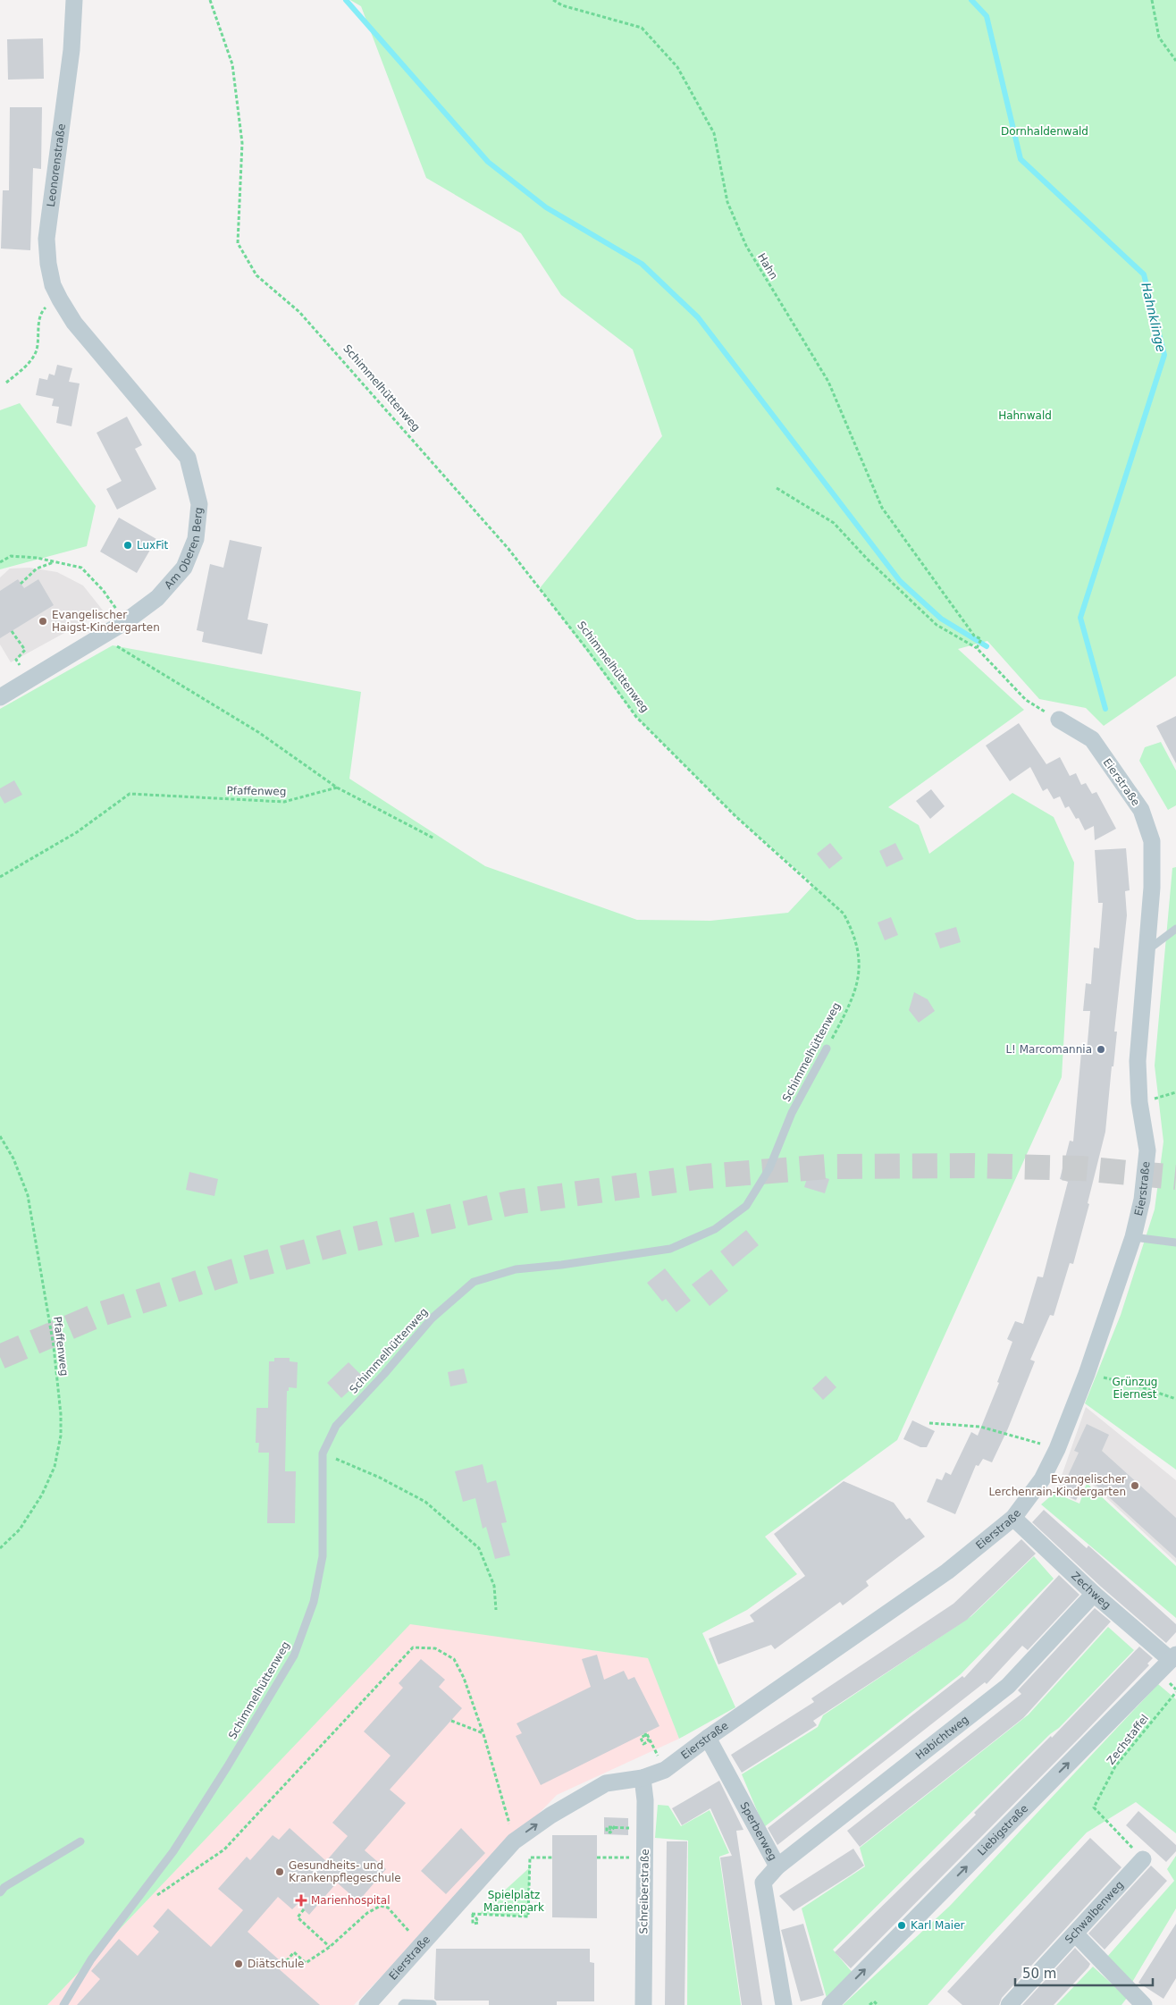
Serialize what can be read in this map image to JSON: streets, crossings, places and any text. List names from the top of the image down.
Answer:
{
  "streets": {
    "street": [
      "Leonorenstraße",
      "Am Oberen Berg",
      "Eierstraße",
      "Zechweg",
      "Habichtweg",
      "Liebigstraße",
      "Sperberweg",
      "Schreiberstraße",
      "Schwalbenweg"
    ],
    "lane": ["Schimmelhüttenweg"],
    "path": ["Hahn", "Pfaffenweg", "Zechstaffel"]
  },
  "crossings": [
    ["Leonorenstraße", "Am Oberen Berg"],
    ["Eierstraße", "Zechweg"],
    ["Eierstraße", "Sperberweg"],
    ["Eierstraße", "Schreiberstraße"],
    ["Zechweg", "Habichtweg"],
    ["Zechweg", "Liebigstraße"],
    ["Habichtweg", "Sperberweg"],
    ["Zechstaffel", "Schwalbenweg"]
  ],
  "one_way": ["Liebigstraße"],
  "water": ["Hahnklinge"],
  "parks": [
    "Dornhaldenwald",
    "Hahnwald",
    "Grünzug Eiernest",
    "Spielplatz Marienpark"
  ],
  "places": {
    "other": [
      "LuxFit",
      "Evangelischer Haigst-Kindergarten",
      "L! Marcomannia",
      "Evangelischer Lerchenrain-Kindergarten",
      "Gesundheits- und Krankenpflegeschule",
      "Karl Maier",
      "Diätschule"
    ],
    "health": ["Marienhospital"]
  },
  "scale_bar": "50 m"
}
